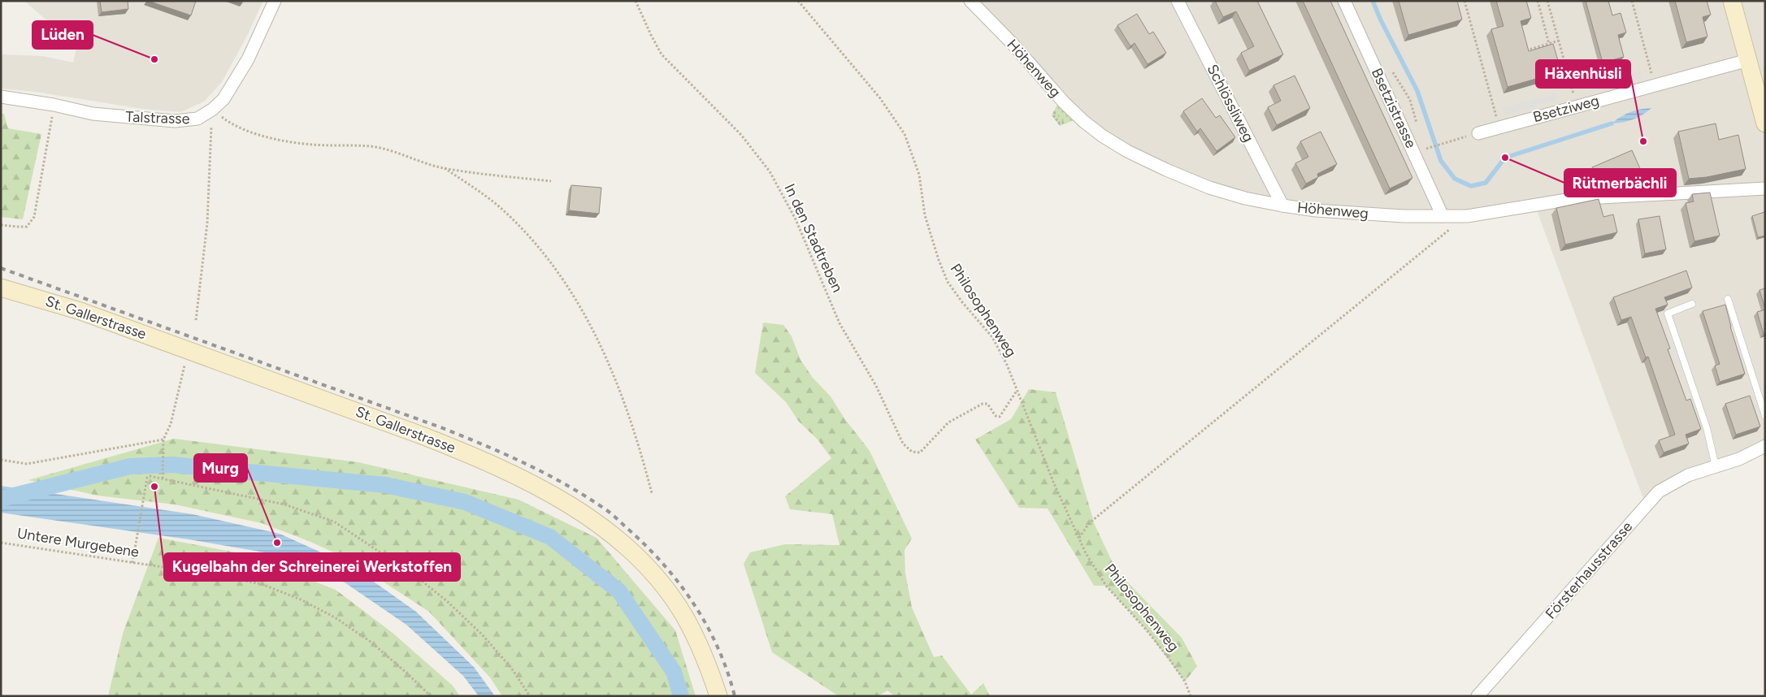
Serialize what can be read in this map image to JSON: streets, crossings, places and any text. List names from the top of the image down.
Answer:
{
  "streets": {
    "main road": ["St. Gallerstrasse"],
    "street": [
      "Höhenweg",
      "Schlössliweg",
      "Bsetzistrasse",
      "Bsetziweg",
      "Talstrasse",
      "Försterhausstrasse"
    ],
    "path": ["In den Stadtreben", "Philosophenweg", "Untere Murgebene"]
  },
  "crossings": [
    ["Höhenweg", "Schlössliweg"],
    ["Höhenweg", "Bsetzistrasse"],
    ["In den Stadtreben", "Philosophenweg"]
  ],
  "places": [
    "Lüden",
    "Häxenhüsli",
    "Rütmerbächli",
    "Kugelbahn der Schreinerei Werkstoffen",
    "Murg"
  ]
}
